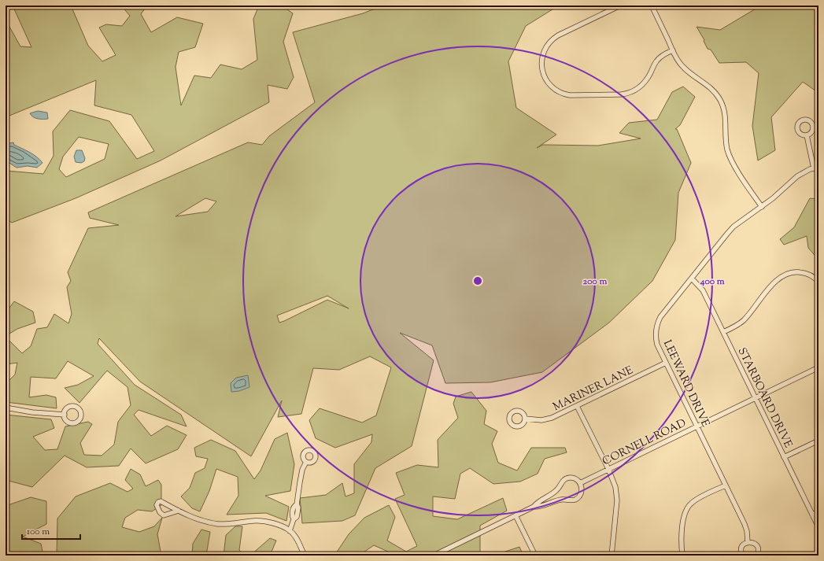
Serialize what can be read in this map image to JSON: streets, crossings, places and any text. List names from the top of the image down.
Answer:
{
  "streets": {
    "street": [
      "LEEWARD DRIVE",
      "MARINER LANE",
      "STARBOARD DRIVE",
      "CORNELL ROAD"
    ]
  },
  "crossings": [
    ["LEEWARD DRIVE", "MARINER LANE"],
    ["LEEWARD DRIVE", "STARBOARD DRIVE"],
    ["LEEWARD DRIVE", "CORNELL ROAD"],
    ["STARBOARD DRIVE", "CORNELL ROAD"]
  ],
  "scale_bar": "100 m",
  "rings": ["200 m", "400 m"]
}
